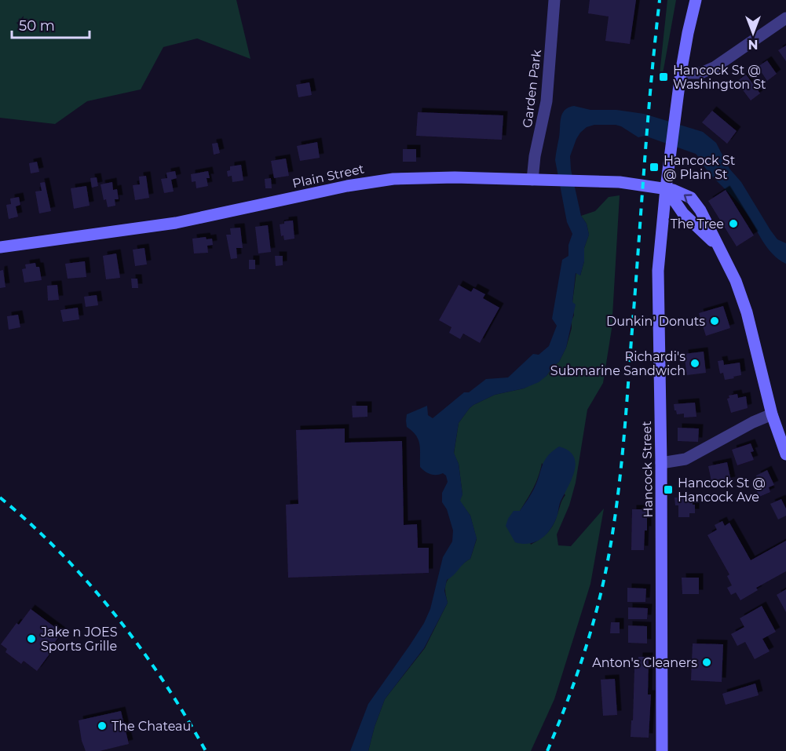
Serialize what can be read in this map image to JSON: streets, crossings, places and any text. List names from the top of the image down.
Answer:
{
  "streets": {
    "main road": ["Plain Street", "Hancock Street"],
    "street": ["Garden Park"]
  },
  "crossings": [
    ["Garden Park", "Plain Street"],
    ["Plain Street", "Hancock Street"]
  ],
  "places": {
    "transit": ["Hancock St @ Washington St", "Hancock St @ Plain St", "Hancock St @ Hancock Ave"],
    "other": [
      "The Tree",
      "Dunkin' Donuts",
      "Richardi's Submarine Sandwich",
      "Jake n JOES Sports Grille",
      "Anton's Cleaners",
      "The Chateau"
    ]
  },
  "scale_bar": "50 m",
  "north": "bottom"
}
